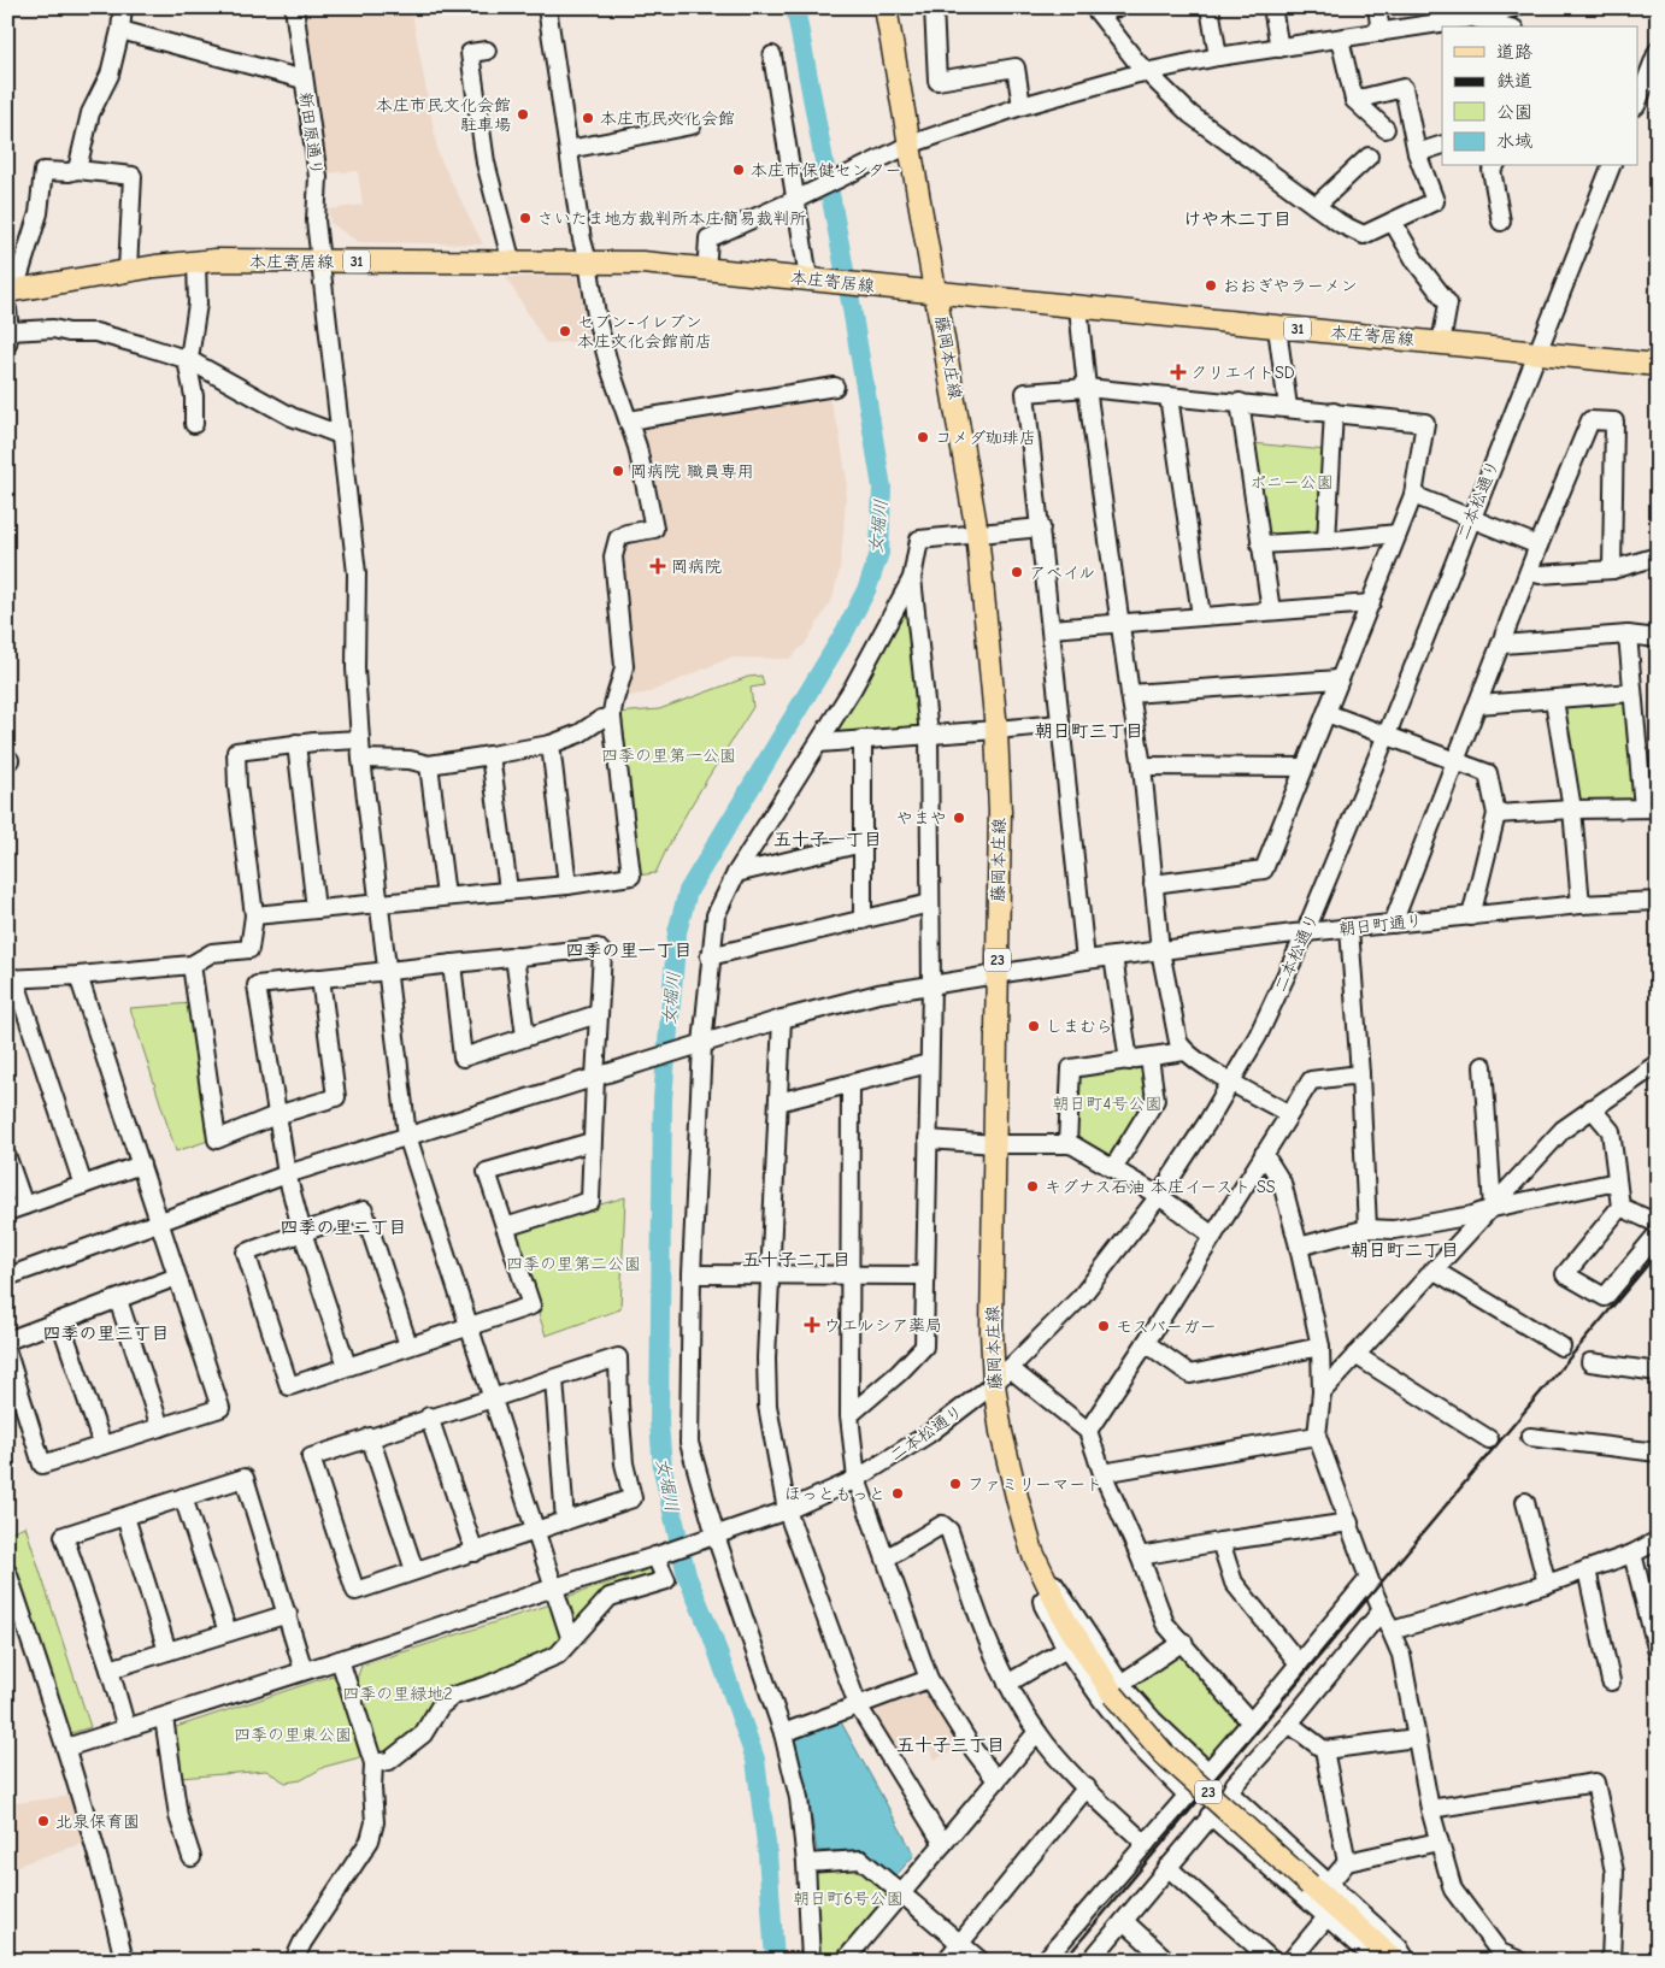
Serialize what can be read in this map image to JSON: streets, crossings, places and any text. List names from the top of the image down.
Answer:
{
  "streets": {
    "main road": [
      "本庄寄居線",
      "31",
      "藤岡本庄線",
      "23"
    ],
    "street": ["新田原通り", "二本松通り", "朝日町通り"]
  },
  "crossings": [
    ["新田原通り", "本庄寄居線"],
    ["新田原通り", "二本松通り"],
    ["新田原通り", "朝日町通り"],
    ["本庄寄居線", "藤岡本庄線"],
    ["本庄寄居線", "二本松通り"],
    ["藤岡本庄線", "二本松通り"],
    ["藤岡本庄線", "朝日町通り"],
    ["藤岡本庄線", "23"],
    ["二本松通り", "朝日町通り"]
  ],
  "districts": [
    "けや木二丁目",
    "朝日町三丁目",
    "五十子一丁目",
    "四季の里一丁目",
    "四季の里二丁目",
    "朝日町二丁目",
    "五十子二丁目",
    "四季の里三丁目",
    "五十子三丁目"
  ],
  "water": ["女堀川"],
  "parks": [
    "ポニー公園",
    "四季の里第一公園",
    "朝日町4号公園",
    "四季の里第二公園",
    "四季の里緑地2",
    "四季の里東公園",
    "朝日町6号公園"
  ],
  "places": {
    "other": [
      "本庄市民文化会館 駐車場",
      "本庄市民文化会館",
      "本庄市保健センター",
      "さいたま地方裁判所本庄簡易裁判所",
      "おおぎやラーメン",
      "セブン-イレブン 本庄文化会館前店",
      "コメダ珈琲店",
      "岡病院 職員専用",
      "アベイル",
      "やまや",
      "しまむら",
      "キグナス石油 本庄イースト SS",
      "モスバーガー",
      "ファミリーマート",
      "ほっともっと",
      "北泉保育園"
    ],
    "health": ["クリエイトSD", "岡病院", "ウエルシア薬局"]
  },
  "legend": [
    "道路",
    "鉄道",
    "公園",
    "水域"
  ]
}
